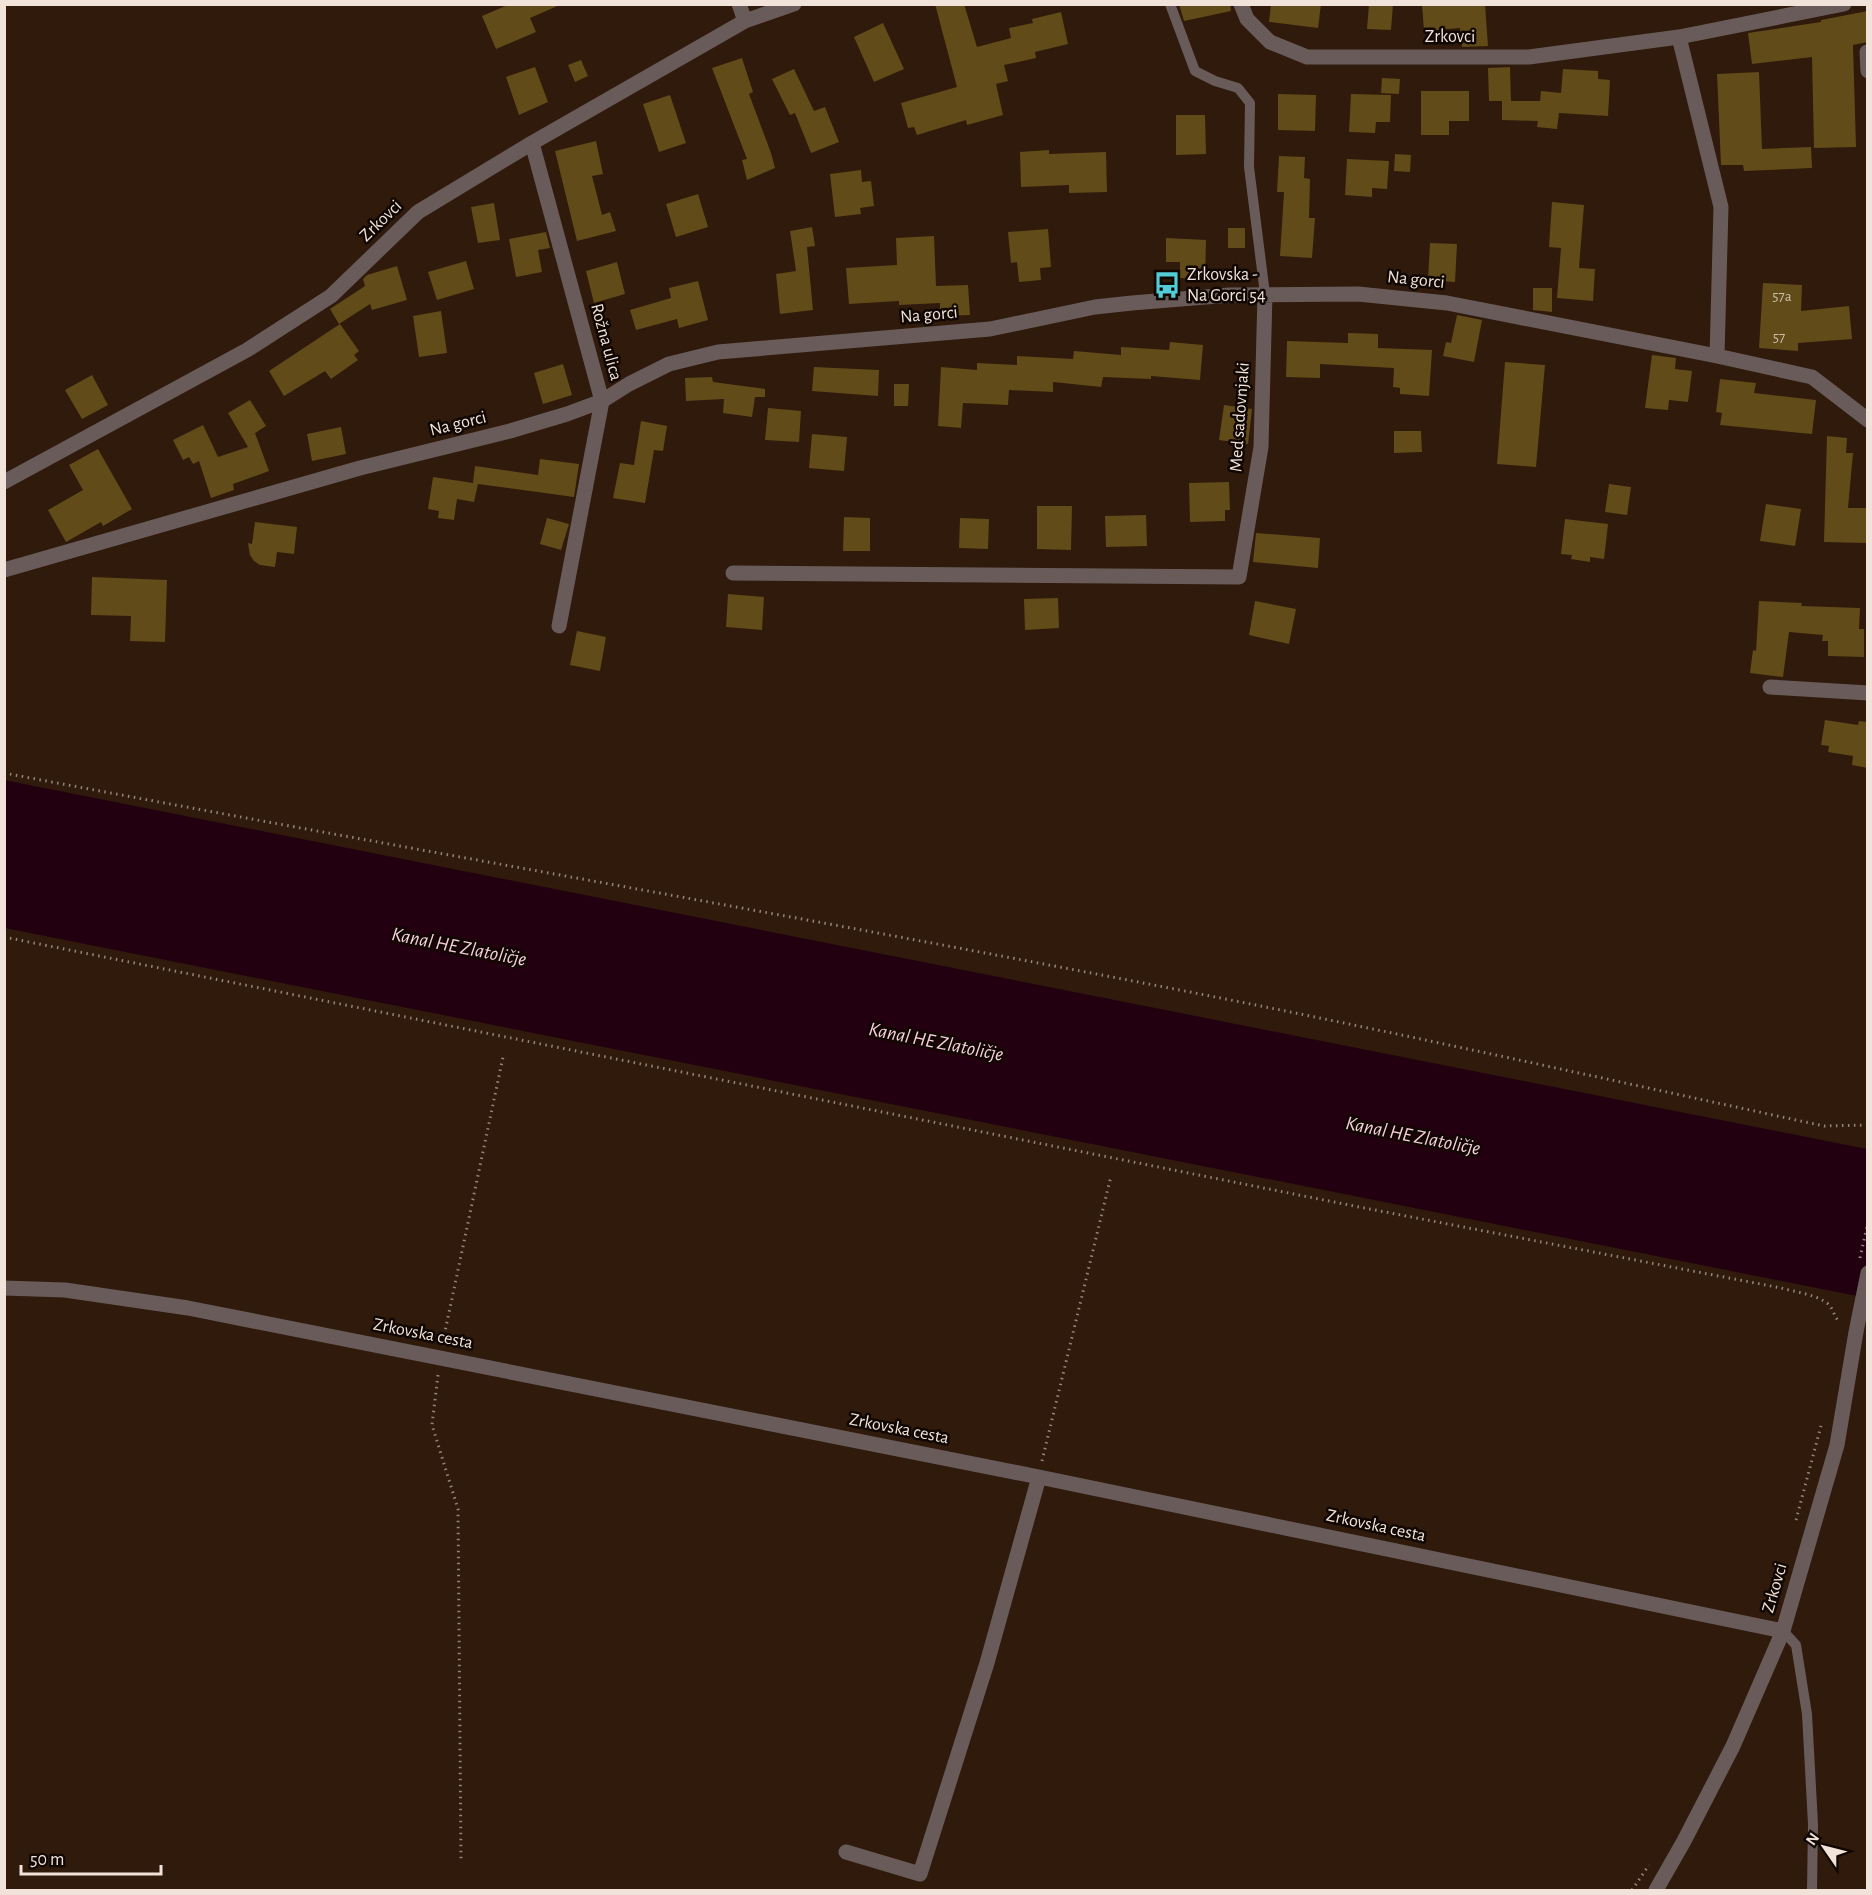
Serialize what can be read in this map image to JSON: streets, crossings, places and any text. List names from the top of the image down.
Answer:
{
  "streets": {
    "street": [
      "Zrkovci",
      "Na gorci",
      "Rožna ulica",
      "Med sadovnjaki",
      "Zrkovska cesta"
    ]
  },
  "crossings": [
    ["Zrkovci", "Rožna ulica"],
    ["Zrkovci", "Zrkovska cesta"],
    ["Na gorci", "Rožna ulica"],
    ["Na gorci", "Med sadovnjaki"]
  ],
  "water": ["Kanal HE Zlatoličje"],
  "places": {
    "bus stop": ["Zrkovska - Na Gorci 54"]
  },
  "house_numbers": ["57a", "57"],
  "scale_bar": "50 m",
  "north": "top left"
}
